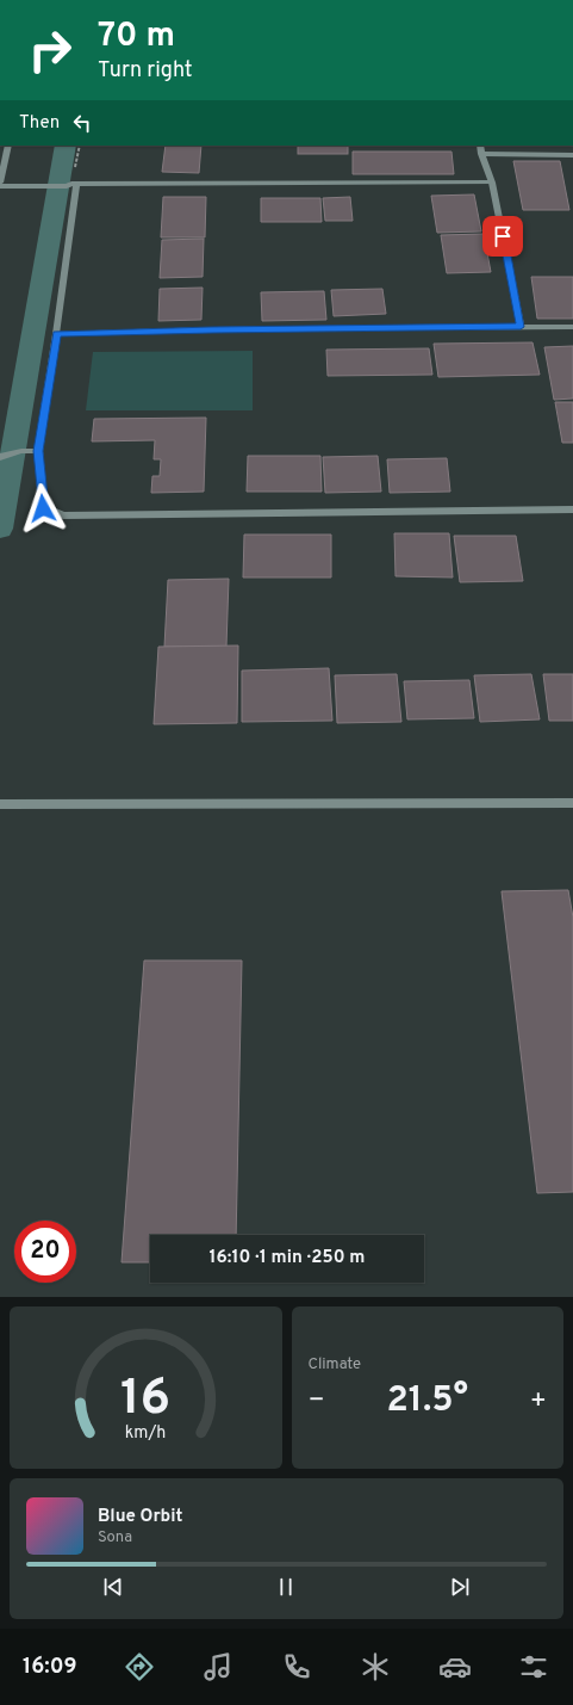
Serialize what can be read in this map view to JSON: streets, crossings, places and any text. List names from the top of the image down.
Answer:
{
  "page": {
    "turn": ["70 m", "Turn right"],
    "then": "Then",
    "limit": "20",
    "trip": "16:10 · 1 min · 250 m",
    "tile": "Climate",
    "heat": ["−", "21.5°", "+"],
    "song": ["Blue Orbit", "Sona"],
    "tabs": "16:09",
    "gauge": ["16", "km/h"]
  }
}
